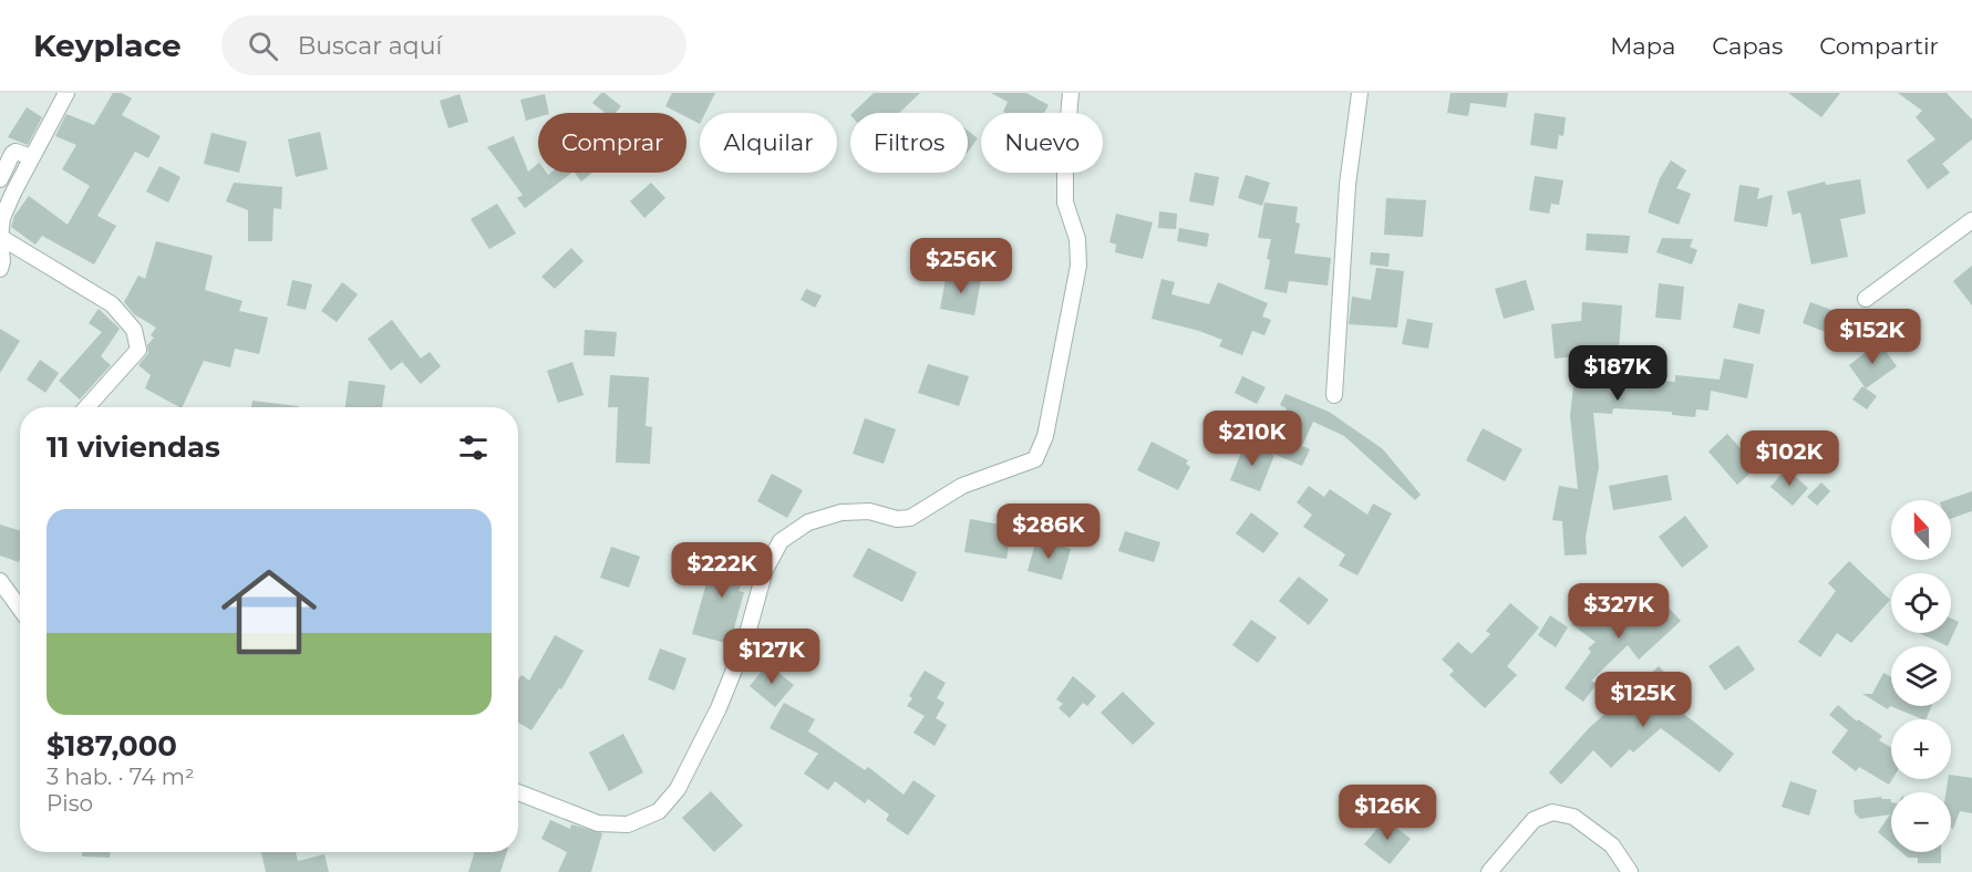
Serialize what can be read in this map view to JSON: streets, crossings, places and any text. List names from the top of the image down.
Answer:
{
  "north": "top",
  "page": {
    "header": "Keyplace",
    "search": "Buscar aquí",
    "nav": ["Mapa", "Capas", "Compartir"],
    "chip": [
      "Comprar",
      "Alquilar",
      "Filtros",
      "Nuevo"
    ],
    "price": [
      "$256K",
      "$152K",
      "$187K",
      "$210K",
      "$102K",
      "$286K",
      "$222K",
      "$327K",
      "$127K",
      "$125K",
      "$126K"
    ],
    "heading": "11 viviendas",
    "list": [
      {
        "name": "$187,000",
        "note": "3 hab. · 74 m² · Piso"
      }
    ],
    "map_buttons": ["+", "−"]
  }
}
